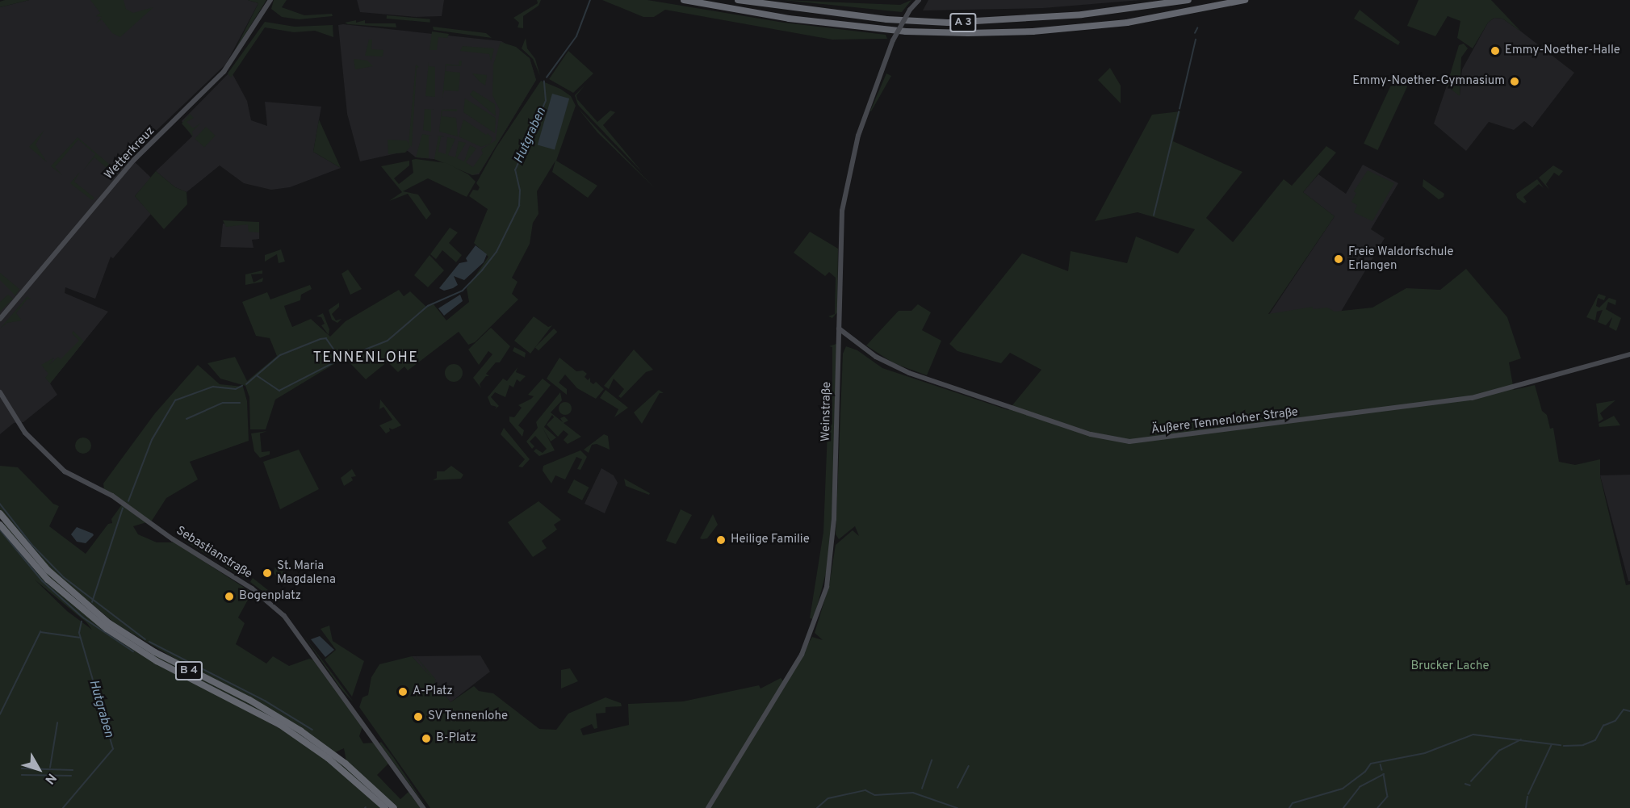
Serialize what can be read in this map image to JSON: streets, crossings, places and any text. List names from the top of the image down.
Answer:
{
  "streets": {
    "highway": ["A 3", "B 4"],
    "street": [
      "Wetterkreuz",
      "Weinstraße",
      "Äußere Tennenloher Straße",
      "Sebastianstraße"
    ]
  },
  "crossings": [
    ["Weinstraße", "Äußere Tennenloher Straße"]
  ],
  "districts": ["TENNENLOHE"],
  "water": ["Hutgraben"],
  "parks": ["Brucker Lache"],
  "places": [
    "Emmy-Noether-Halle",
    "Emmy-Noether-Gymnasium",
    "Freie Waldorfschule Erlangen",
    "Heilige Familie",
    "St. Maria Magdalena",
    "Bogenplatz",
    "A-Platz",
    "SV Tennenlohe",
    "B-Platz"
  ],
  "north": "bottom right"
}
